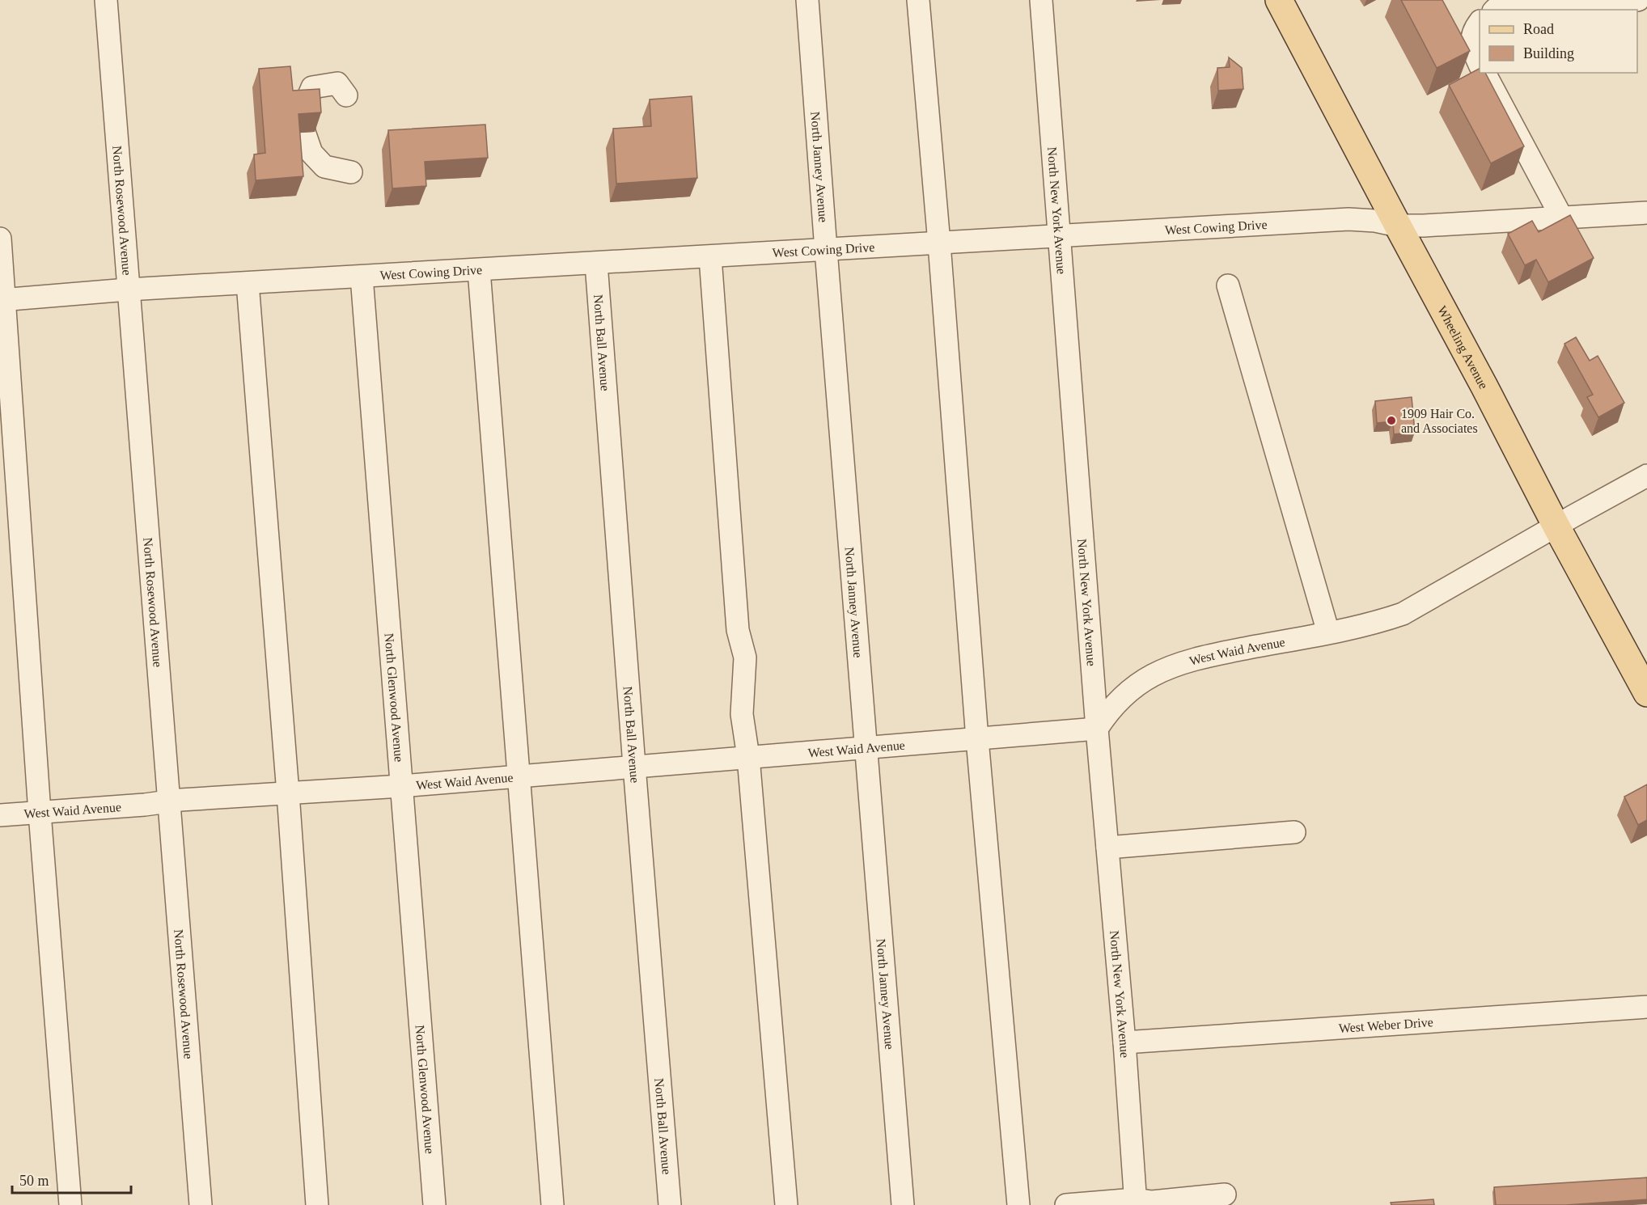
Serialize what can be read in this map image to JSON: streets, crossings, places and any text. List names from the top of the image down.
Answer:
{
  "streets": {
    "main road": ["Wheeling Avenue"],
    "street": [
      "North Janney Avenue",
      "North New York Avenue",
      "North Rosewood Avenue",
      "West Cowing Drive",
      "North Ball Avenue",
      "West Waid Avenue",
      "North Glenwood Avenue",
      "West Weber Drive"
    ]
  },
  "crossings": [
    ["North Janney Avenue", "West Cowing Drive"],
    ["North Janney Avenue", "West Waid Avenue"],
    ["North New York Avenue", "West Cowing Drive"],
    ["North New York Avenue", "West Waid Avenue"],
    ["North New York Avenue", "West Weber Drive"],
    ["North Rosewood Avenue", "West Cowing Drive"],
    ["North Rosewood Avenue", "West Waid Avenue"],
    ["West Cowing Drive", "North Ball Avenue"],
    ["West Cowing Drive", "Wheeling Avenue"],
    ["West Cowing Drive", "North Glenwood Avenue"],
    ["North Ball Avenue", "West Waid Avenue"],
    ["Wheeling Avenue", "West Waid Avenue"],
    ["West Waid Avenue", "North Glenwood Avenue"]
  ],
  "places": ["1909 Hair Co. and Associates"],
  "legend": ["Road", "Building"],
  "scale_bar": "50 m"
}
